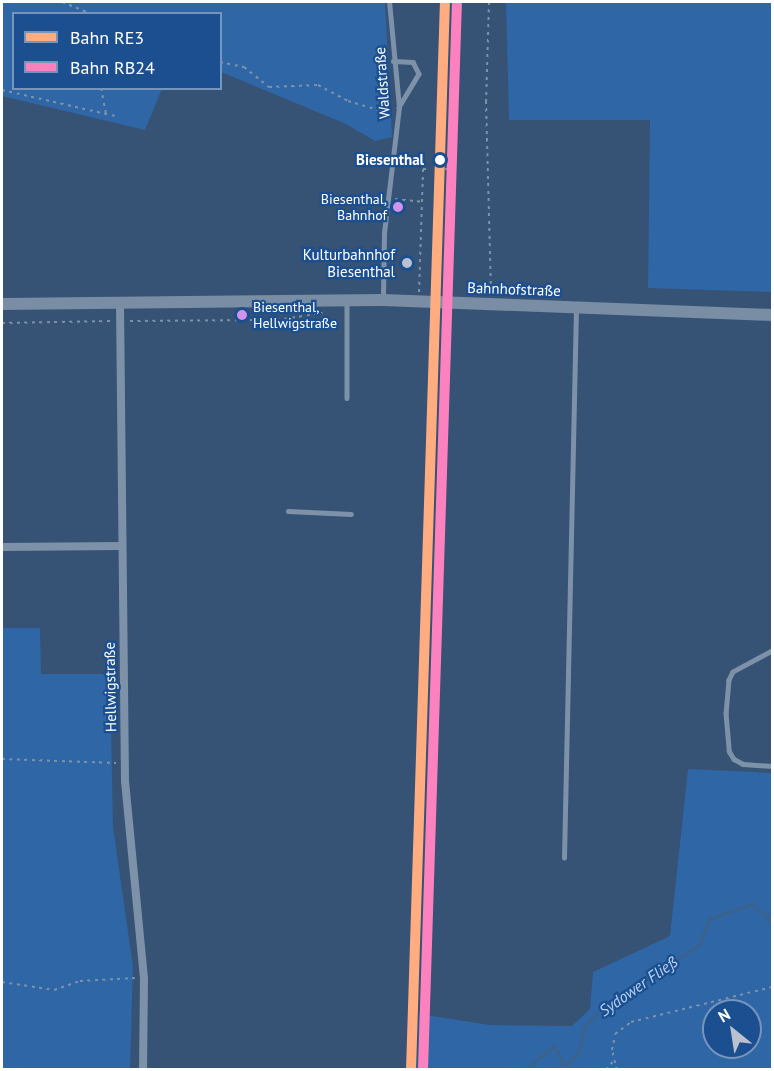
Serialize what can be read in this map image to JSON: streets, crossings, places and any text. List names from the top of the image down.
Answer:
{
  "streets": {
    "main road": ["Bahnhofstraße"],
    "street": ["Hellwigstraße"],
    "lane": ["Waldstraße"]
  },
  "crossings": [
    ["Waldstraße", "Bahnhofstraße"],
    ["Bahnhofstraße", "Hellwigstraße"]
  ],
  "water": ["Sydower Fließ"],
  "places": [
    "Biesenthal",
    "Biesenthal, Bahnhof",
    "Kulturbahnhof Biesenthal",
    "Biesenthal, Hellwigstraße"
  ],
  "lines": ["rail line RE3", "rail line RB24"],
  "legend": ["Bahn RE3", "Bahn RB24"],
  "north": "top left"
}
